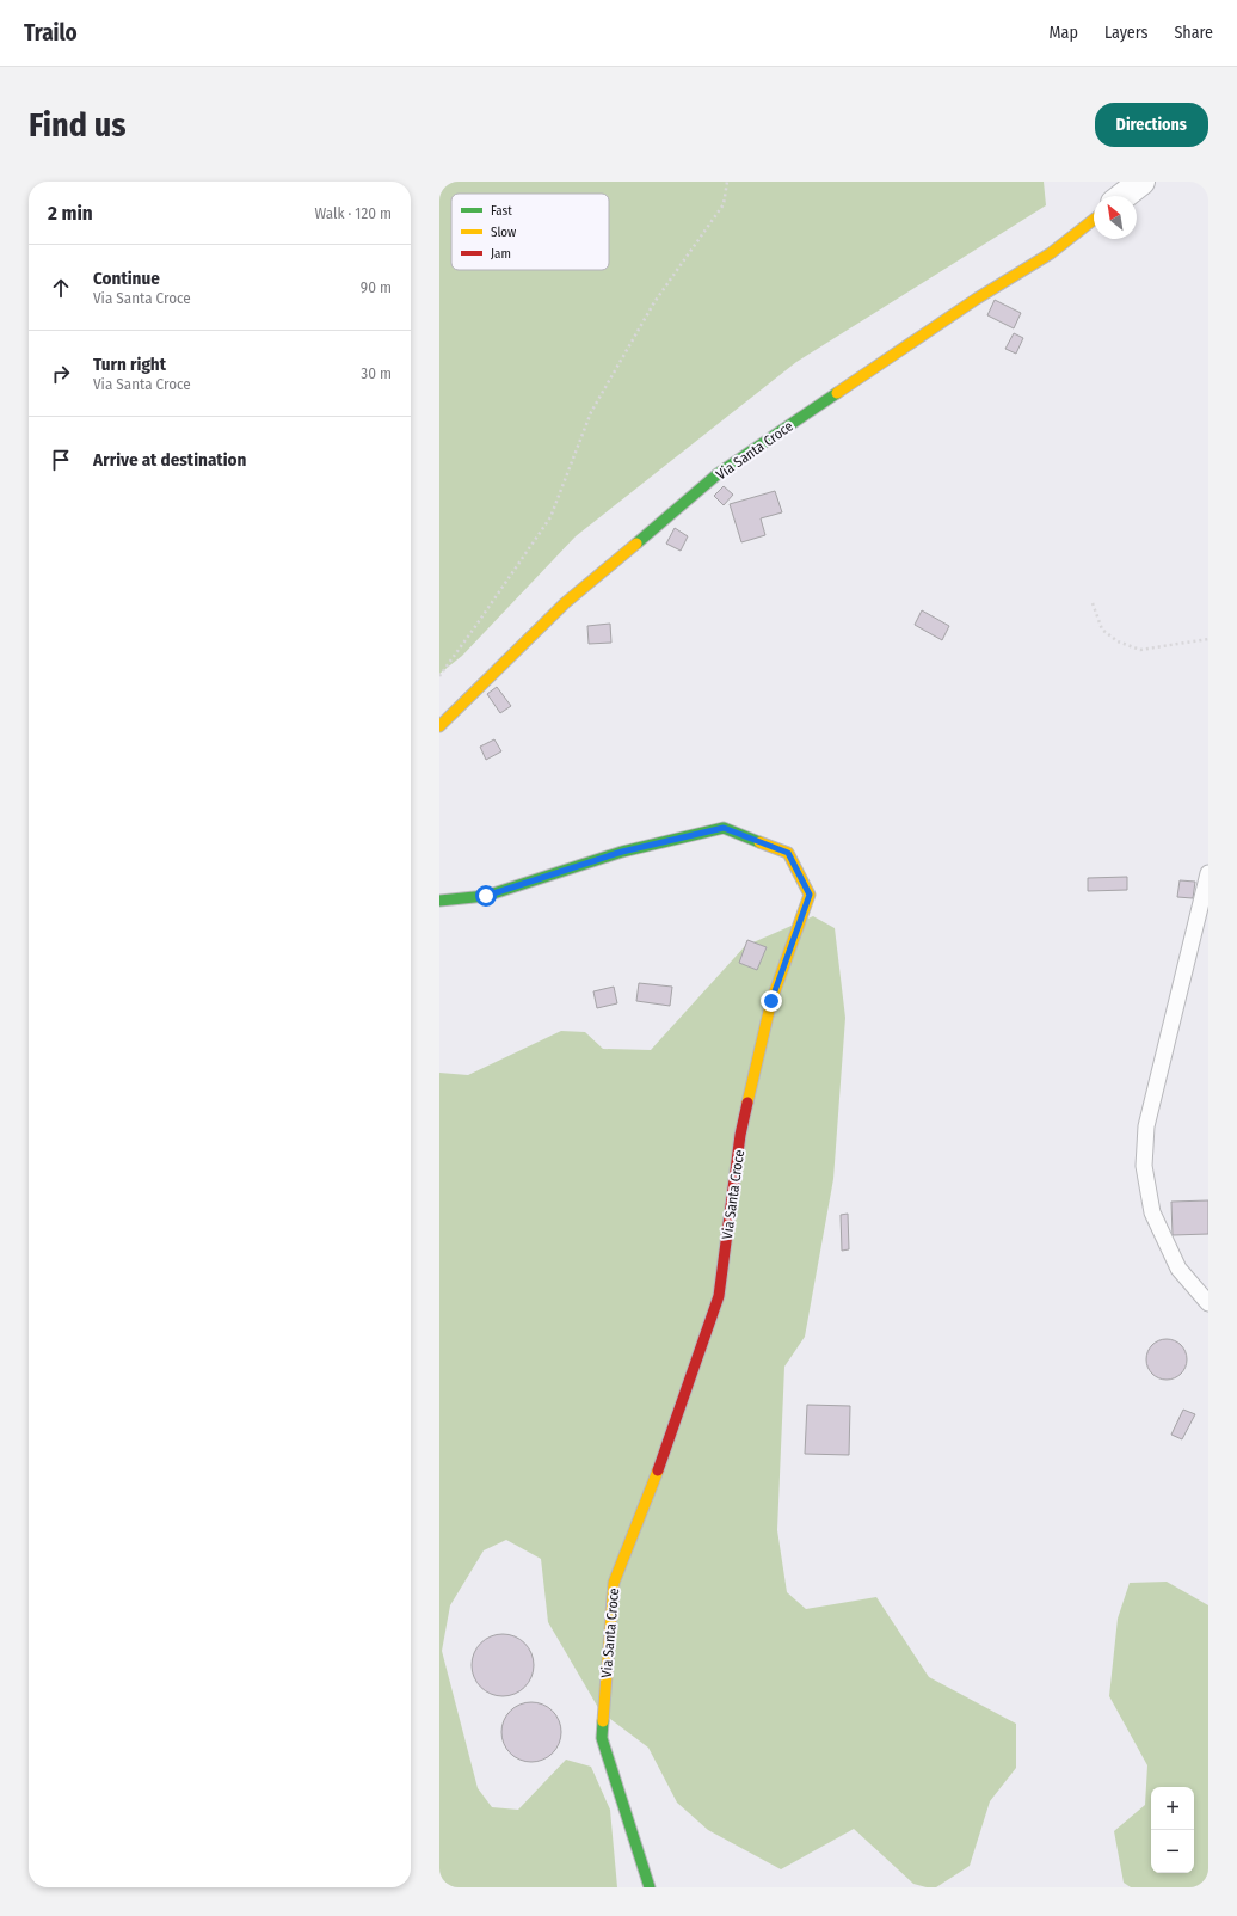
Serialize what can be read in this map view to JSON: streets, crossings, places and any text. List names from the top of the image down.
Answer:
{
  "streets": {
    "street": ["Via Santa Croce"]
  },
  "legend": ["Fast", "Slow", "Jam"],
  "north": "top left",
  "page": {
    "header": "Trailo",
    "nav": ["Map", "Layers", "Share"],
    "buttons": "Directions",
    "title": "Find us",
    "heading": ["2 min", "Walk · 120 m"],
    "list": [
      ["Continue", "Via Santa Croce", "90 m"],
      ["Turn right", "Via Santa Croce", "30 m"],
      "Arrive at destination"
    ],
    "map_buttons": ["+", "−"]
  }
}
